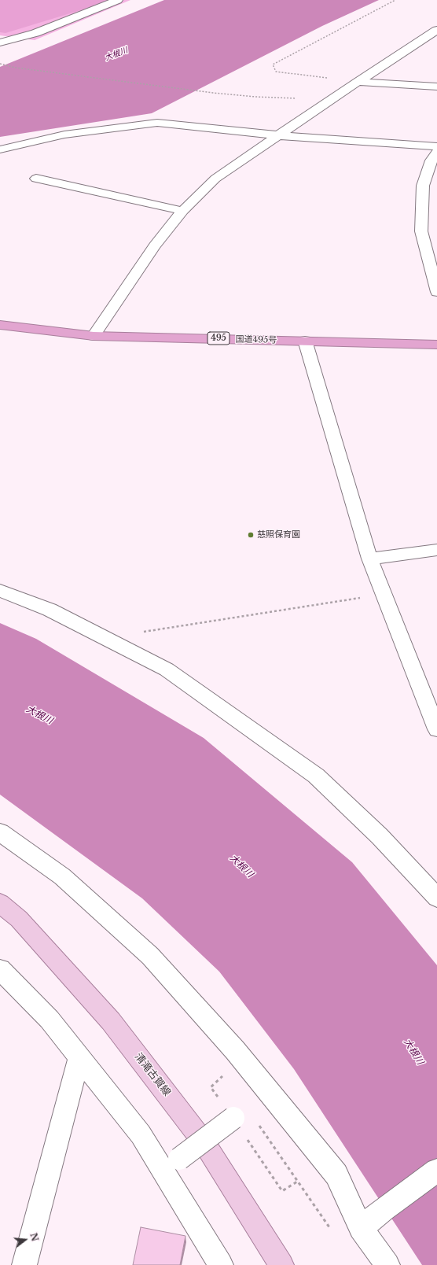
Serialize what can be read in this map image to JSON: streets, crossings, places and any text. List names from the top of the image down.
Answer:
{
  "streets": {
    "highway": ["495", "国道495号"],
    "main road": ["清滝古賀線"]
  },
  "water": ["大根川"],
  "places": ["慈照保育園"],
  "north": "right"
}
